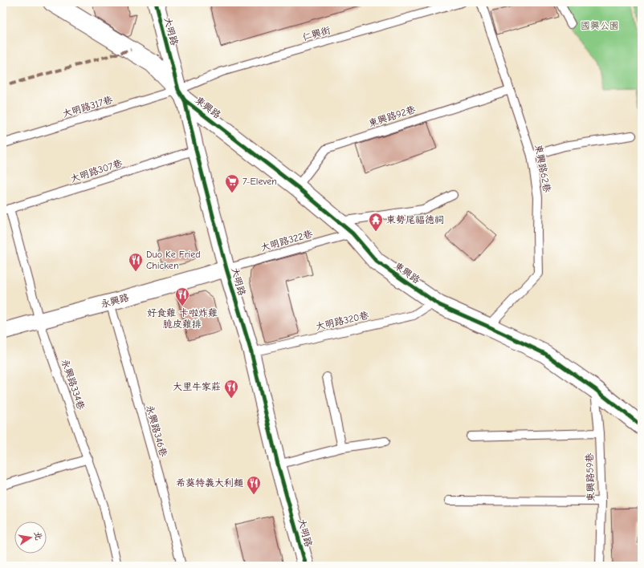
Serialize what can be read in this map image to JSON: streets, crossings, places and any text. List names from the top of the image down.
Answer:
{
  "streets": {
    "street": ["大明路", "東興路", "永興路"],
    "lane": [
      "仁興街",
      "大明路317巷",
      "東興路92巷",
      "東興路62巷",
      "大明路307巷",
      "大明路322巷",
      "大明路320巷",
      "永興路334巷",
      "永興路346巷",
      "東興路59巷"
    ]
  },
  "crossings": [
    ["大明路", "仁興街"],
    ["大明路", "大明路317巷"],
    ["大明路", "東興路"],
    ["大明路", "大明路307巷"],
    ["大明路", "大明路322巷"],
    ["大明路", "永興路"],
    ["大明路", "大明路320巷"],
    ["仁興街", "大明路317巷"],
    ["仁興街", "東興路"],
    ["大明路317巷", "東興路"],
    ["東興路", "東興路92巷"],
    ["東興路", "東興路62巷"],
    ["東興路", "大明路322巷"],
    ["東興路", "大明路320巷"],
    ["東興路", "東興路59巷"],
    ["東興路92巷", "東興路62巷"],
    ["大明路307巷", "永興路334巷"],
    ["大明路322巷", "永興路"],
    ["永興路", "永興路334巷"],
    ["永興路", "永興路346巷"]
  ],
  "parks": ["國興公園"],
  "places": {
    "supermarket": ["7-Eleven"],
    "temple": ["東勢尾福德祠"],
    "restaurant": [
      "Duo Ke Fried Chicken",
      "好食雞 卡啦炸雞 脆皮雞排",
      "大里牛家莊",
      "希葵特義大利麵"
    ]
  },
  "north": "right"
}
